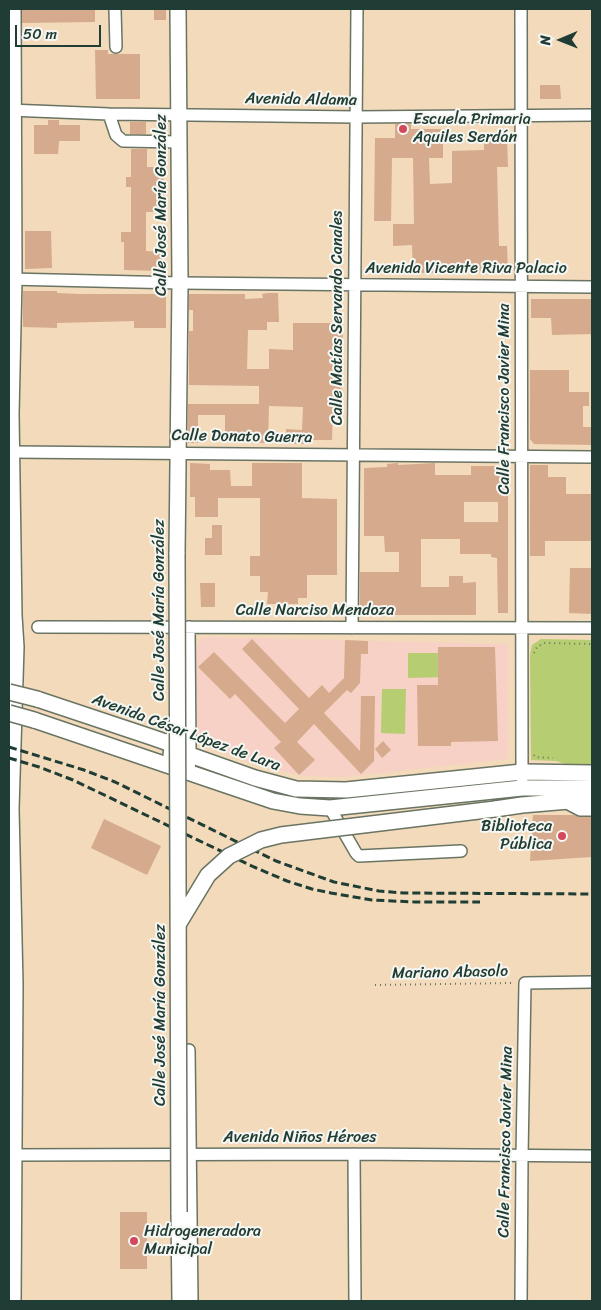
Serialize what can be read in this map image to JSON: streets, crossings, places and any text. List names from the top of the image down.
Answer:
{
  "streets": {
    "main road": ["Calle José María González", "Avenida César López de Lara"],
    "street": [
      "Avenida Aldama",
      "Avenida Vicente Riva Palacio",
      "Calle Matías Servando Canales",
      "Calle Francisco Javier Mina",
      "Calle Donato Guerra",
      "Calle Narciso Mendoza",
      "Avenida Niños Héroes"
    ],
    "path": ["Mariano Abasolo"]
  },
  "crossings": [
    ["Avenida Aldama", "Calle José María González"],
    ["Avenida Aldama", "Calle Matías Servando Canales"],
    ["Avenida Aldama", "Calle Francisco Javier Mina"],
    ["Calle José María González", "Avenida Vicente Riva Palacio"],
    ["Calle José María González", "Calle Donato Guerra"],
    ["Avenida Vicente Riva Palacio", "Calle Matías Servando Canales"],
    ["Avenida Vicente Riva Palacio", "Calle Francisco Javier Mina"],
    ["Calle Matías Servando Canales", "Calle Donato Guerra"],
    ["Calle Matías Servando Canales", "Calle Narciso Mendoza"],
    ["Calle Francisco Javier Mina", "Calle Donato Guerra"],
    ["Calle Francisco Javier Mina", "Calle Narciso Mendoza"],
    ["Calle Francisco Javier Mina", "Avenida César López de Lara"],
    ["Calle Francisco Javier Mina", "Mariano Abasolo"],
    ["Calle Francisco Javier Mina", "Avenida Niños Héroes"]
  ],
  "places": ["Escuela Primaria Aquiles Serdán", "Biblioteca Pública", "Hidrogeneradora Municipal"],
  "scale_bar": "50 m",
  "north": "left"
}
